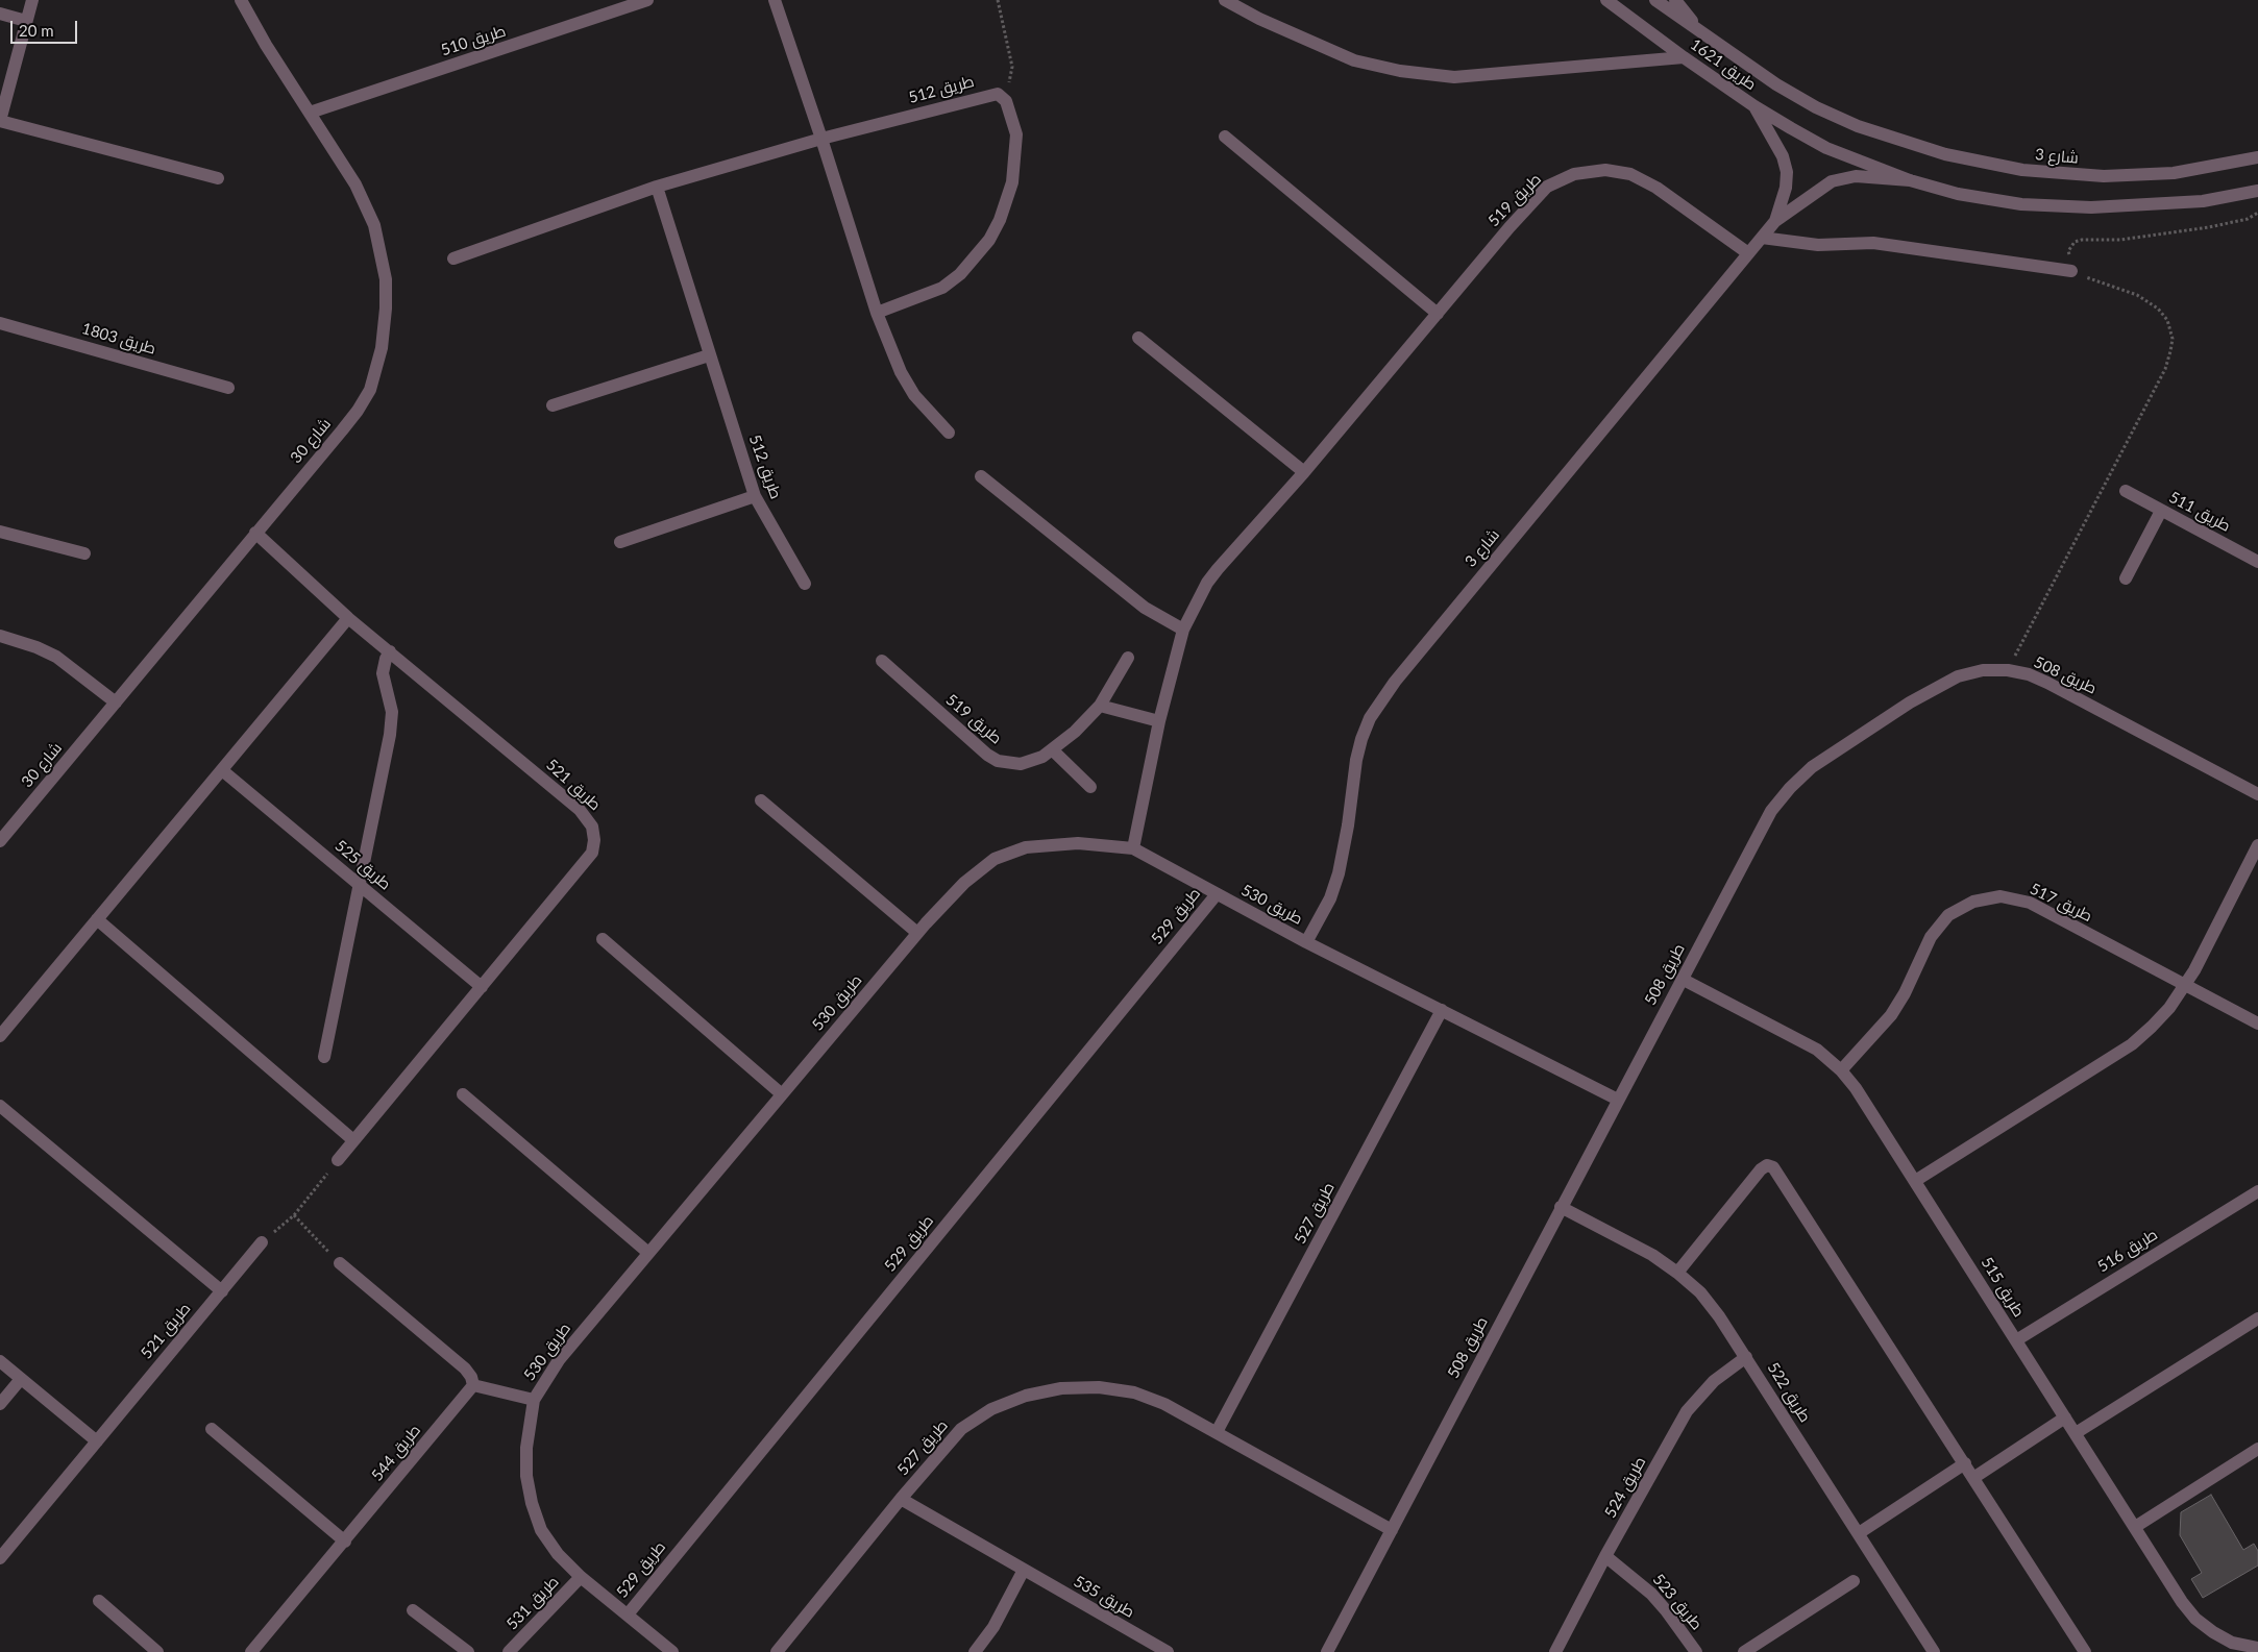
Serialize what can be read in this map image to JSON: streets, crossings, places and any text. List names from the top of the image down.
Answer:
{
  "streets": {
    "street": [
      "طريق 510",
      "طريق 1621",
      "طريق 512",
      "شارع 3",
      "طريق 519",
      "طريق 1803",
      "شارع 30",
      "طريق 511",
      "طريق 508",
      "طريق 521",
      "طريق 525",
      "طريق 517",
      "طريق 530",
      "طريق 529",
      "طريق 527",
      "طريق 516",
      "طريق 515",
      "طريق 522",
      "طريق 544",
      "طريق 524",
      "طريق 535",
      "طريق 523",
      "طريق 531"
    ]
  },
  "crossings": [
    ["طريق 510", "شارع 30"],
    ["طريق 1621", "شارع 3"],
    ["شارع 3", "طريق 519"],
    ["شارع 3", "طريق 530"],
    ["طريق 519", "طريق 530"],
    ["شارع 30", "طريق 521"],
    ["طريق 508", "طريق 530"],
    ["طريق 508", "طريق 527"],
    ["طريق 508", "طريق 515"],
    ["طريق 508", "طريق 522"],
    ["طريق 521", "طريق 525"],
    ["طريق 517", "طريق 515"],
    ["طريق 530", "طريق 529"],
    ["طريق 530", "طريق 527"],
    ["طريق 530", "طريق 531"],
    ["طريق 527", "طريق 535"],
    ["طريق 516", "طريق 515"],
    ["طريق 522", "طريق 524"],
    ["طريق 524", "طريق 523"]
  ],
  "scale_bar": "20 m"
}
